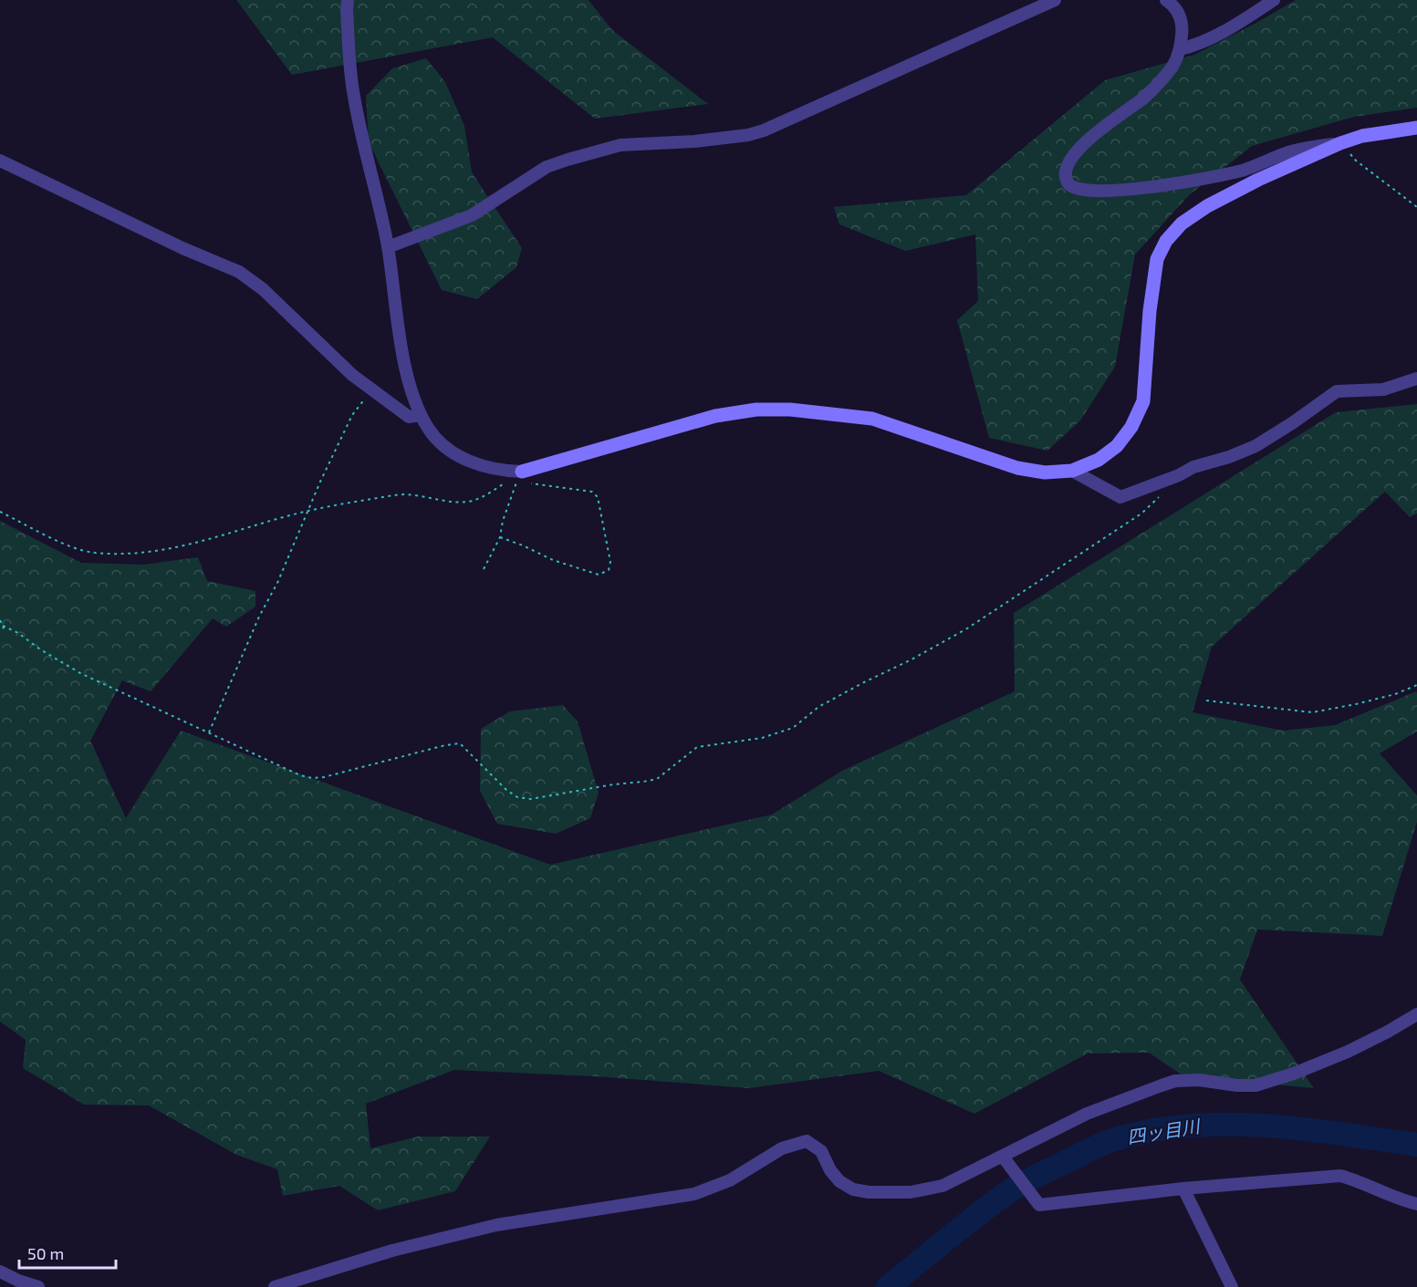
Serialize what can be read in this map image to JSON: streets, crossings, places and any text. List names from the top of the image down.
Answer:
{
  "water": ["四ッ目川"],
  "scale_bar": "50 m"
}
